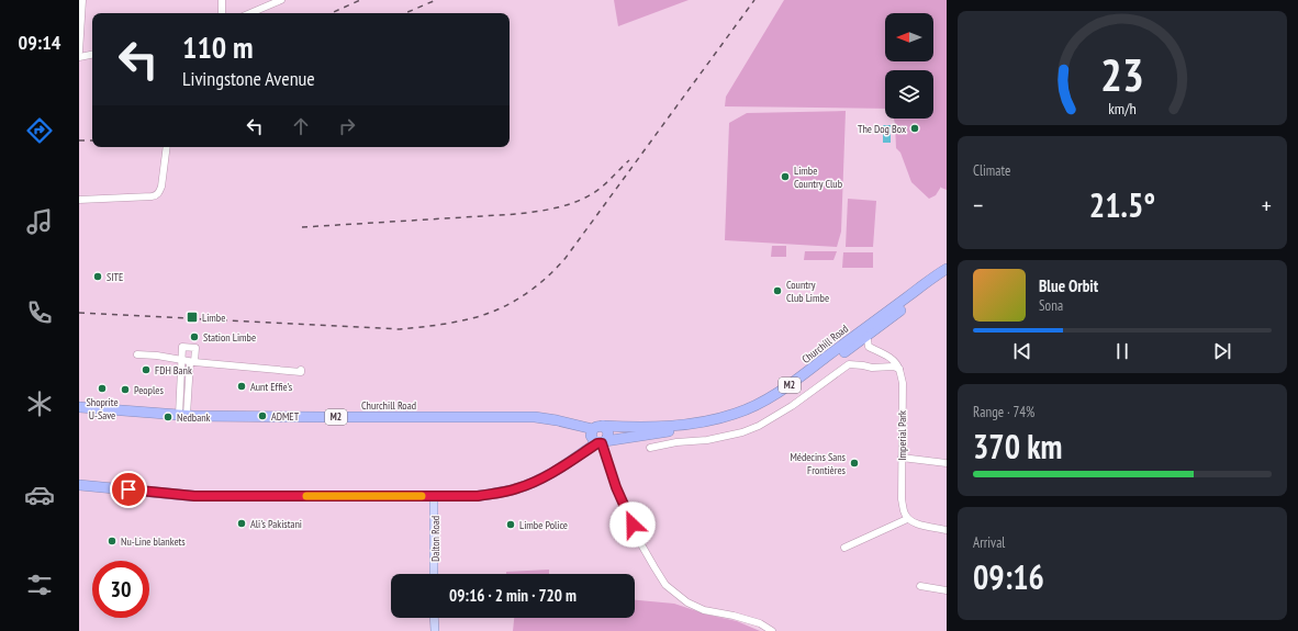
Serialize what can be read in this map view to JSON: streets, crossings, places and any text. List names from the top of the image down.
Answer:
{
  "streets": {
    "highway": ["Churchill Road", "M2"],
    "main road": ["Dalton Road"],
    "street": ["Imperial Park"]
  },
  "crossings": [
    ["Churchill Road", "M2"],
    ["M2", "Dalton Road"]
  ],
  "places": {
    "other": [
      "The Dog Box",
      "Limbe Country Club",
      "SITE",
      "Country Club Limbe",
      "Station Limbe",
      "FDH Bank",
      "Aunt Effie's",
      "Shoprite U-Save",
      "Peoples",
      "ADMET",
      "Nedbank",
      "Médecins Sans Frontières",
      "Ali's Pakistani",
      "Limbe Police",
      "Nu-Line blankets"
    ],
    "transit": ["Limbe"]
  },
  "north": "left",
  "page": {
    "tabs": "09:14",
    "turn": ["110 m", "Livingstone Avenue"],
    "tile": [
      "Climate",
      ["Range · 74%", "370 km"],
      ["Arrival", "09:16"]
    ],
    "heat": ["−", "21.5°", "+"],
    "song": ["Blue Orbit", "Sona"],
    "limit": "30",
    "trip": "09:16 · 2 min · 720 m",
    "gauge": ["23", "km/h"]
  }
}
